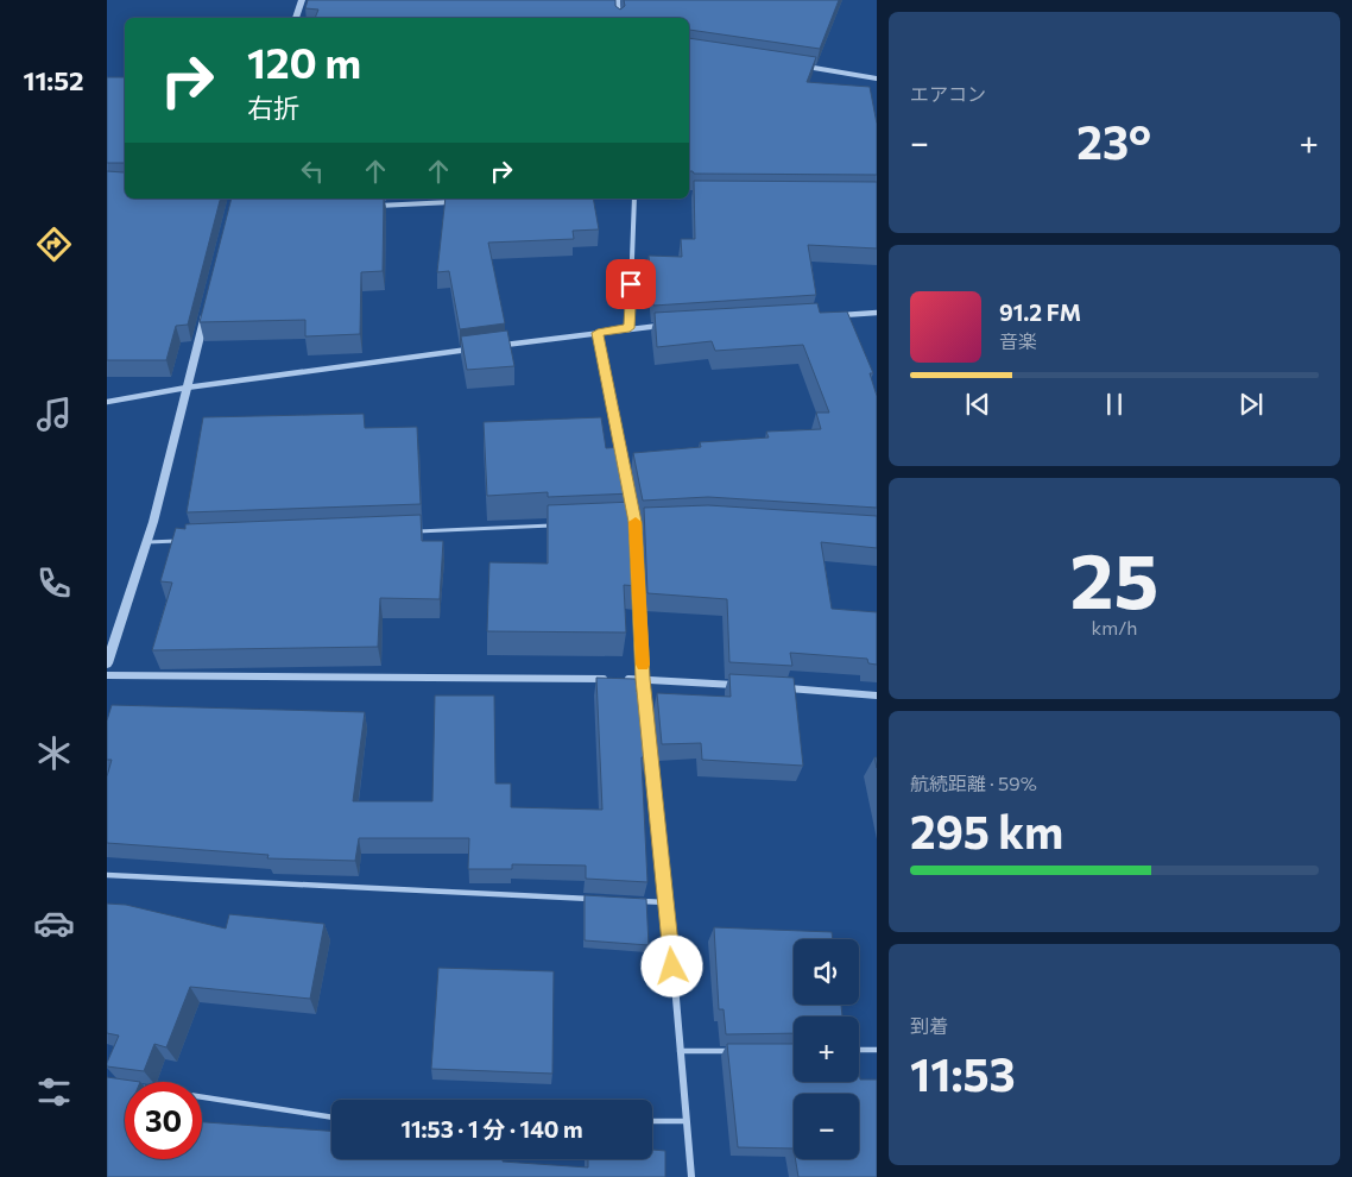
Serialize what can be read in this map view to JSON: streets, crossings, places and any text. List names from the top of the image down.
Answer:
{
  "page": {
    "tabs": "11:52",
    "tile": [
      "エアコン",
      ["25", "km/h"],
      ["航続距離 · 59%", "295 km"],
      ["到着", "11:53"]
    ],
    "turn": ["120 m", "右折"],
    "heat": ["−", "23°", "+"],
    "song": ["91.2 FM", "音楽"],
    "map_buttons": ["+", "−"],
    "limit": "30",
    "trip": "11:53 · 1 分 · 140 m"
  }
}
